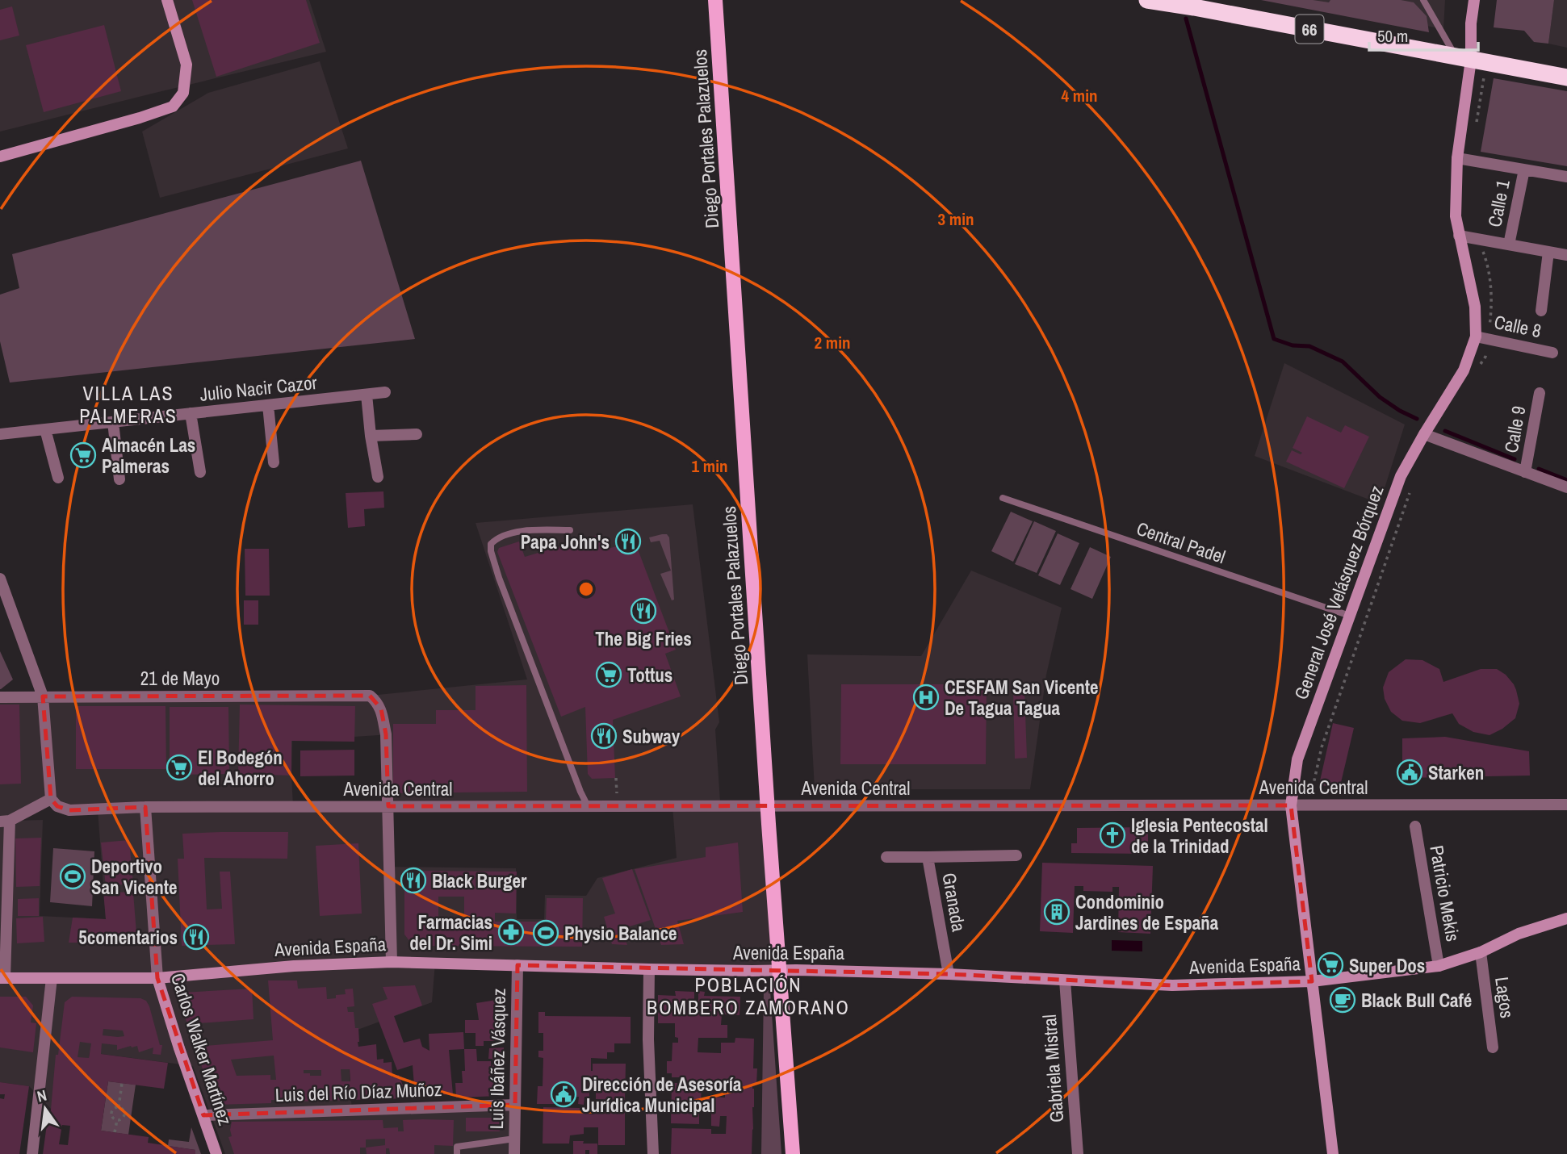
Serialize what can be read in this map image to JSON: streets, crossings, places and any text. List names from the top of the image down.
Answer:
{
  "streets": {
    "highway": ["66"],
    "main road": ["Diego Portales Palazuelos"],
    "street": [
      "Calle 1",
      "Calle 8",
      "Julio Nacir Cazor",
      "Calle 9",
      "General José Velásquez Bórquez",
      "21 de Mayo",
      "Avenida Central",
      "Patricio Mekis",
      "Granada",
      "Avenida España",
      "Lagos",
      "Carlos Walker Martínez",
      "Luis Ibáñez Vásquez",
      "Gabriela Mistral",
      "Luis del Río Díaz Muñoz"
    ],
    "lane": ["Central Padel"]
  },
  "crossings": [
    ["66", "General José Velásquez Bórquez"],
    ["Diego Portales Palazuelos", "Avenida Central"],
    ["Diego Portales Palazuelos", "Avenida España"],
    ["Calle 8", "General José Velásquez Bórquez"],
    ["Central Padel", "General José Velásquez Bórquez"],
    ["General José Velásquez Bórquez", "Avenida Central"],
    ["General José Velásquez Bórquez", "Avenida España"],
    ["21 de Mayo", "Avenida Central"],
    ["Avenida Central", "Carlos Walker Martínez"],
    ["Patricio Mekis", "Avenida España"],
    ["Granada", "Avenida España"],
    ["Avenida España", "Lagos"],
    ["Avenida España", "Carlos Walker Martínez"],
    ["Avenida España", "Luis Ibáñez Vásquez"],
    ["Avenida España", "Gabriela Mistral"],
    ["Carlos Walker Martínez", "Luis del Río Díaz Muñoz"],
    ["Luis Ibáñez Vásquez", "Luis del Río Díaz Muñoz"]
  ],
  "districts": ["VILLA LAS PALMERAS", "POBLACIÓN BOMBERO ZAMORANO"],
  "places": {
    "supermarket": [
      "Almacén Las Palmeras",
      "Tottus",
      "El Bodegón del Ahorro",
      "Super Dos"
    ],
    "restaurant": [
      "Papa John's",
      "The Big Fries",
      "Subway",
      "Black Burger",
      "5comentarios"
    ],
    "hospital": ["CESFAM San Vicente De Tagua Tagua"],
    "public building": ["Starken", "Dirección de Asesoría Jurídica Municipal"],
    "church": ["Iglesia Pentecostal de la Trinidad"],
    "sports": ["Deportivo San Vicente", "Physio Balance"],
    "building": ["Condominio Jardines de España"],
    "pharmacy": ["Farmacias del Dr. Simi"],
    "cafe": ["Black Bull Café"]
  },
  "scale_bar": "50 m",
  "north": "top",
  "rings": [
    "4 min",
    "3 min",
    "2 min",
    "1 min"
  ]
}
